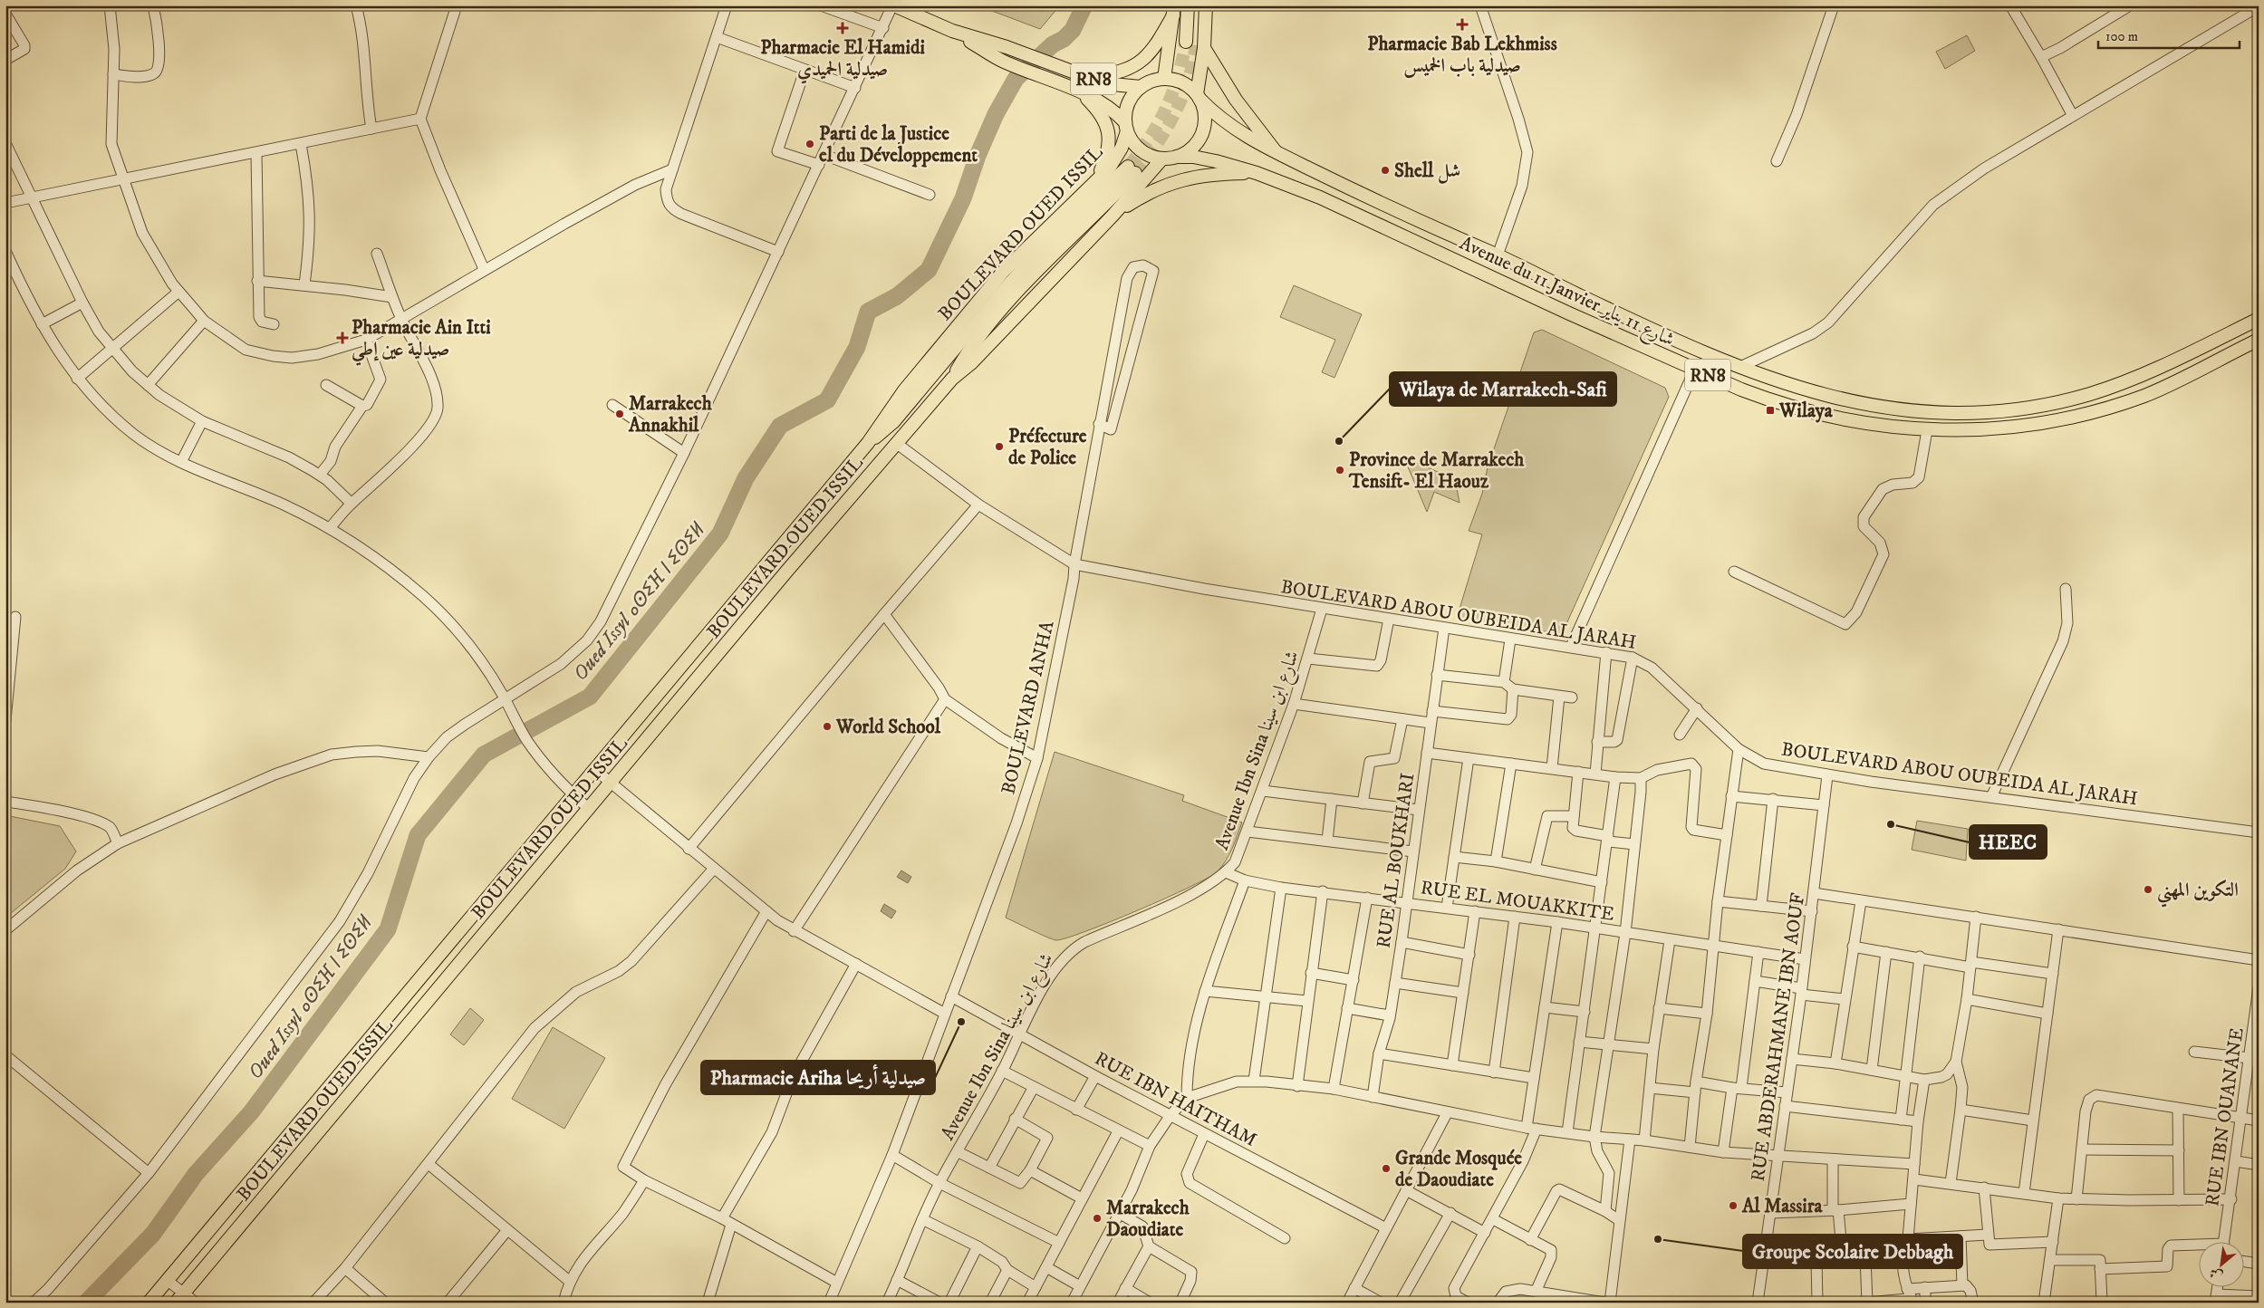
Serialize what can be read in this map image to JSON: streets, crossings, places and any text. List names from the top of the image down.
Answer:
{
  "streets": {
    "main road": ["RN8", "BOULEVARD OUED ISSIL", "Avenue du 11 Janvier شارع 11 يناير"],
    "street": [
      "BOULEVARD ABOU OUBEIDA AL JARAH",
      "BOULEVARD ANHA",
      "Avenue Ibn Sina شارع ابن سينا",
      "RUE AL BOUKHARI",
      "RUE EL MOUAKKITE",
      "RUE ABDERAHMANE IBN AOUF",
      "RUE IBN HAITHAM",
      "RUE IBN OUANANE"
    ]
  },
  "crossings": [
    ["RN8", "BOULEVARD OUED ISSIL"],
    ["RN8", "Avenue du 11 Janvier شارع 11 يناير"],
    ["BOULEVARD OUED ISSIL", "Avenue du 11 Janvier شارع 11 يناير"],
    ["BOULEVARD OUED ISSIL", "BOULEVARD ABOU OUBEIDA AL JARAH"],
    ["BOULEVARD ABOU OUBEIDA AL JARAH", "BOULEVARD ANHA"],
    ["BOULEVARD ABOU OUBEIDA AL JARAH", "Avenue Ibn Sina شارع ابن سينا"],
    ["BOULEVARD ABOU OUBEIDA AL JARAH", "RUE AL BOUKHARI"],
    ["BOULEVARD ABOU OUBEIDA AL JARAH", "RUE ABDERAHMANE IBN AOUF"],
    ["BOULEVARD ANHA", "RUE IBN HAITHAM"],
    ["Avenue Ibn Sina شارع ابن سينا", "RUE EL MOUAKKITE"],
    ["Avenue Ibn Sina شارع ابن سينا", "RUE IBN HAITHAM"],
    ["RUE AL BOUKHARI", "RUE EL MOUAKKITE"],
    ["RUE EL MOUAKKITE", "RUE ABDERAHMANE IBN AOUF"]
  ],
  "water": ["Oued Issyl ⴰⵙⵉⴼ ⵏ ⵉⵙⵉⵍ"],
  "places": {
    "health": ["Pharmacie Bab Lekhmiss صيدلية باب الخميس", "Pharmacie El Hamidi صيدلية الحميدي", "Pharmacie Ain Itti صيدلية عين إطي"],
    "other": [
      "Parti de la Justice el du Développement",
      "Shell شل",
      "Marrakech Annakhil",
      "Wilaya de Marrakech-Safi",
      "Préfecture de Police",
      "Province de Marrakech Tensift- El Haouz",
      "World School",
      "HEEC",
      "التكوين المهني",
      "Pharmacie Ariha صيدلية أريحا",
      "Grande Mosquée de Daoudiate",
      "Al Massira",
      "Marrakech Daoudiate",
      "Groupe Scolaire Debbagh"
    ],
    "transit": ["Wilaya"]
  },
  "scale_bar": "100 m",
  "north": "bottom left"
}
